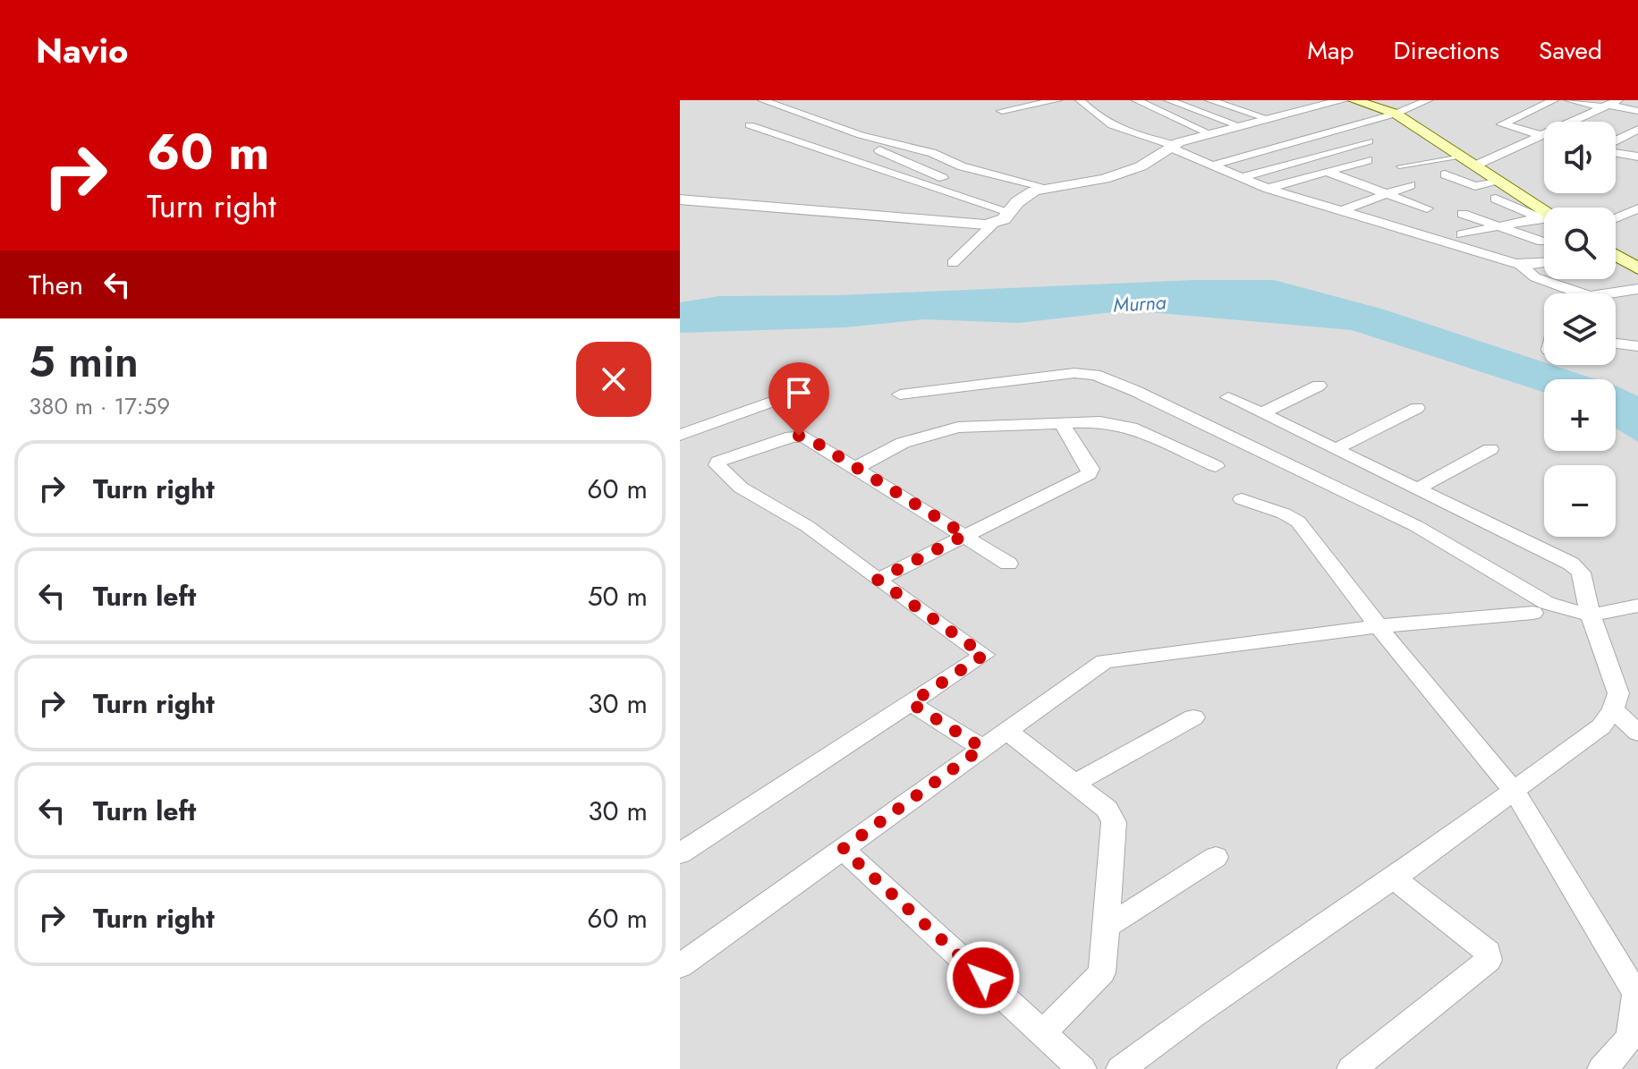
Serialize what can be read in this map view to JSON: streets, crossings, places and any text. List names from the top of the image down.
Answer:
{
  "water": ["Murna"],
  "page": {
    "header": "Navio",
    "nav": ["Map", "Directions", "Saved"],
    "turn": ["60 m", "Turn right"],
    "map_buttons": ["+", "−"],
    "then": "Then",
    "heading": ["5 min", "380 m · 17:59"],
    "list": [
      {
        "name": "Turn right",
        "value": "60 m"
      },
      {
        "name": "Turn left",
        "value": "50 m"
      },
      {
        "name": "Turn right",
        "value": "30 m"
      },
      {
        "name": "Turn left",
        "value": "30 m"
      },
      {
        "name": "Turn right",
        "value": "60 m"
      }
    ]
  }
}
